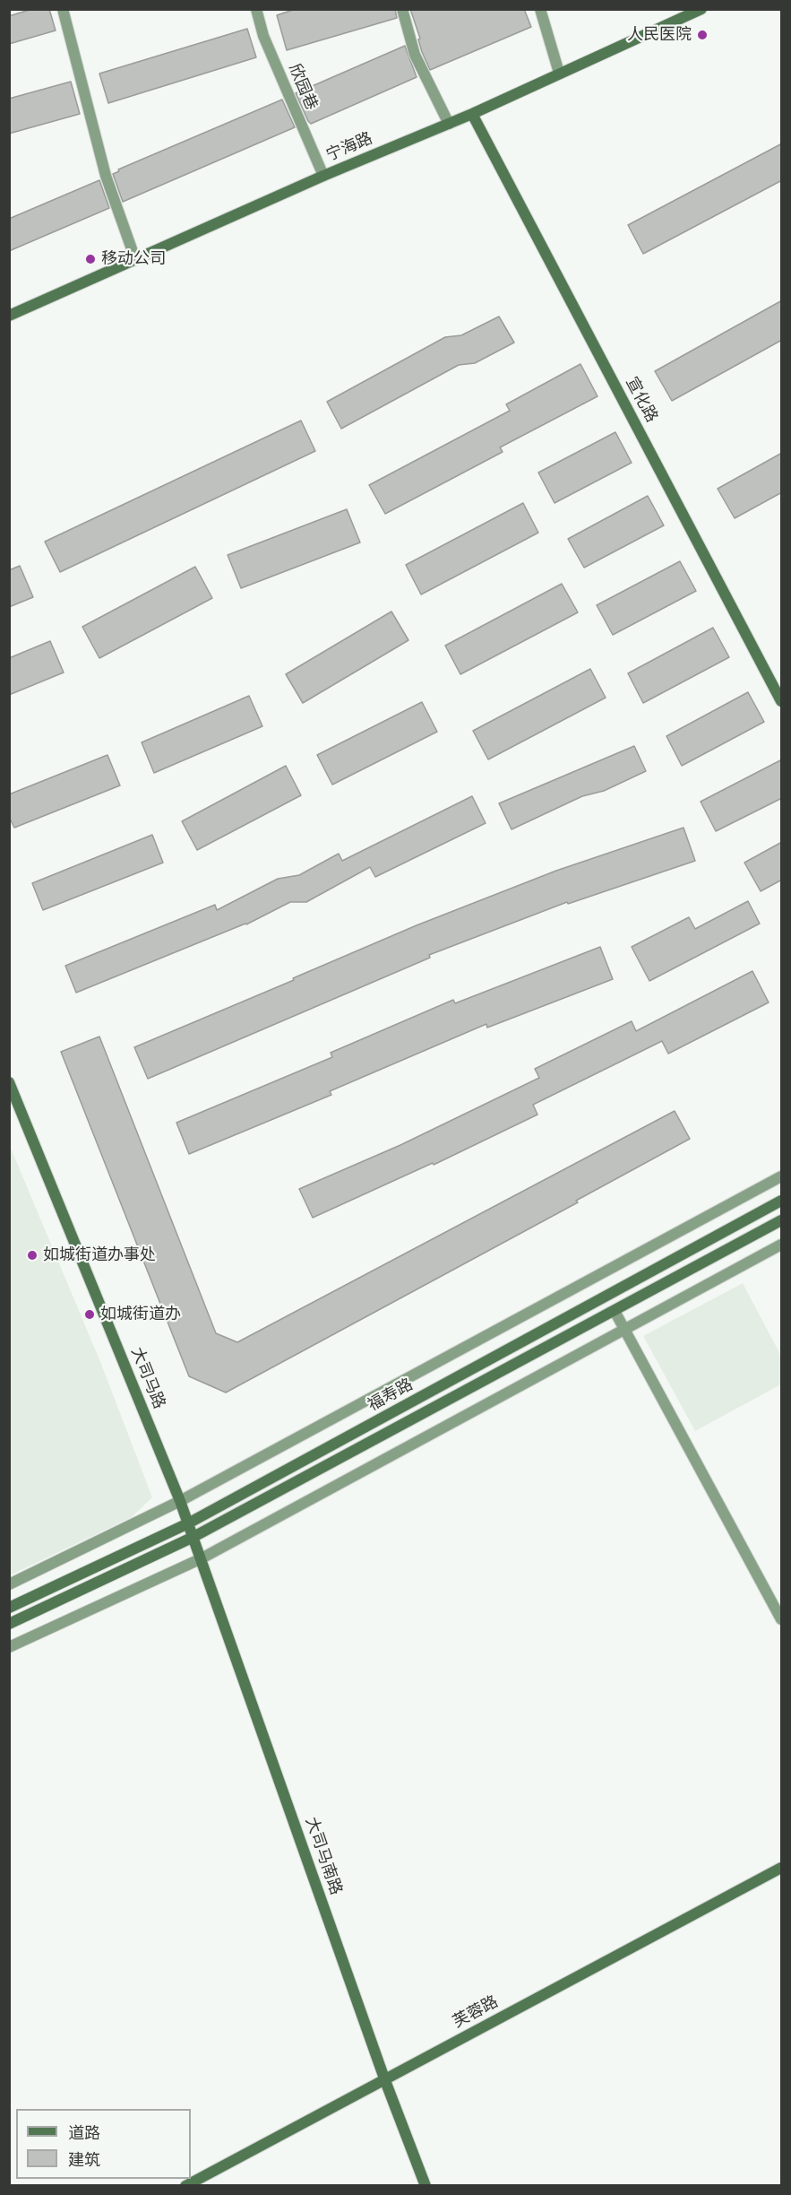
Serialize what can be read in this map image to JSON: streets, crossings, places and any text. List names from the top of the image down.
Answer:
{
  "streets": {
    "street": [
      "欣园巷",
      "宁海路",
      "宣化路",
      "大司马路",
      "福寿路",
      "大司马南路",
      "芙蓉路"
    ]
  },
  "crossings": [
    ["欣园巷", "宁海路"],
    ["宁海路", "宣化路"],
    ["大司马路", "福寿路"],
    ["大司马路", "大司马南路"],
    ["福寿路", "大司马南路"],
    ["大司马南路", "芙蓉路"]
  ],
  "places": [
    "人民医院",
    "移动公司",
    "如城街道办事处",
    "如城街道办"
  ],
  "legend": ["道路", "建筑"]
}
